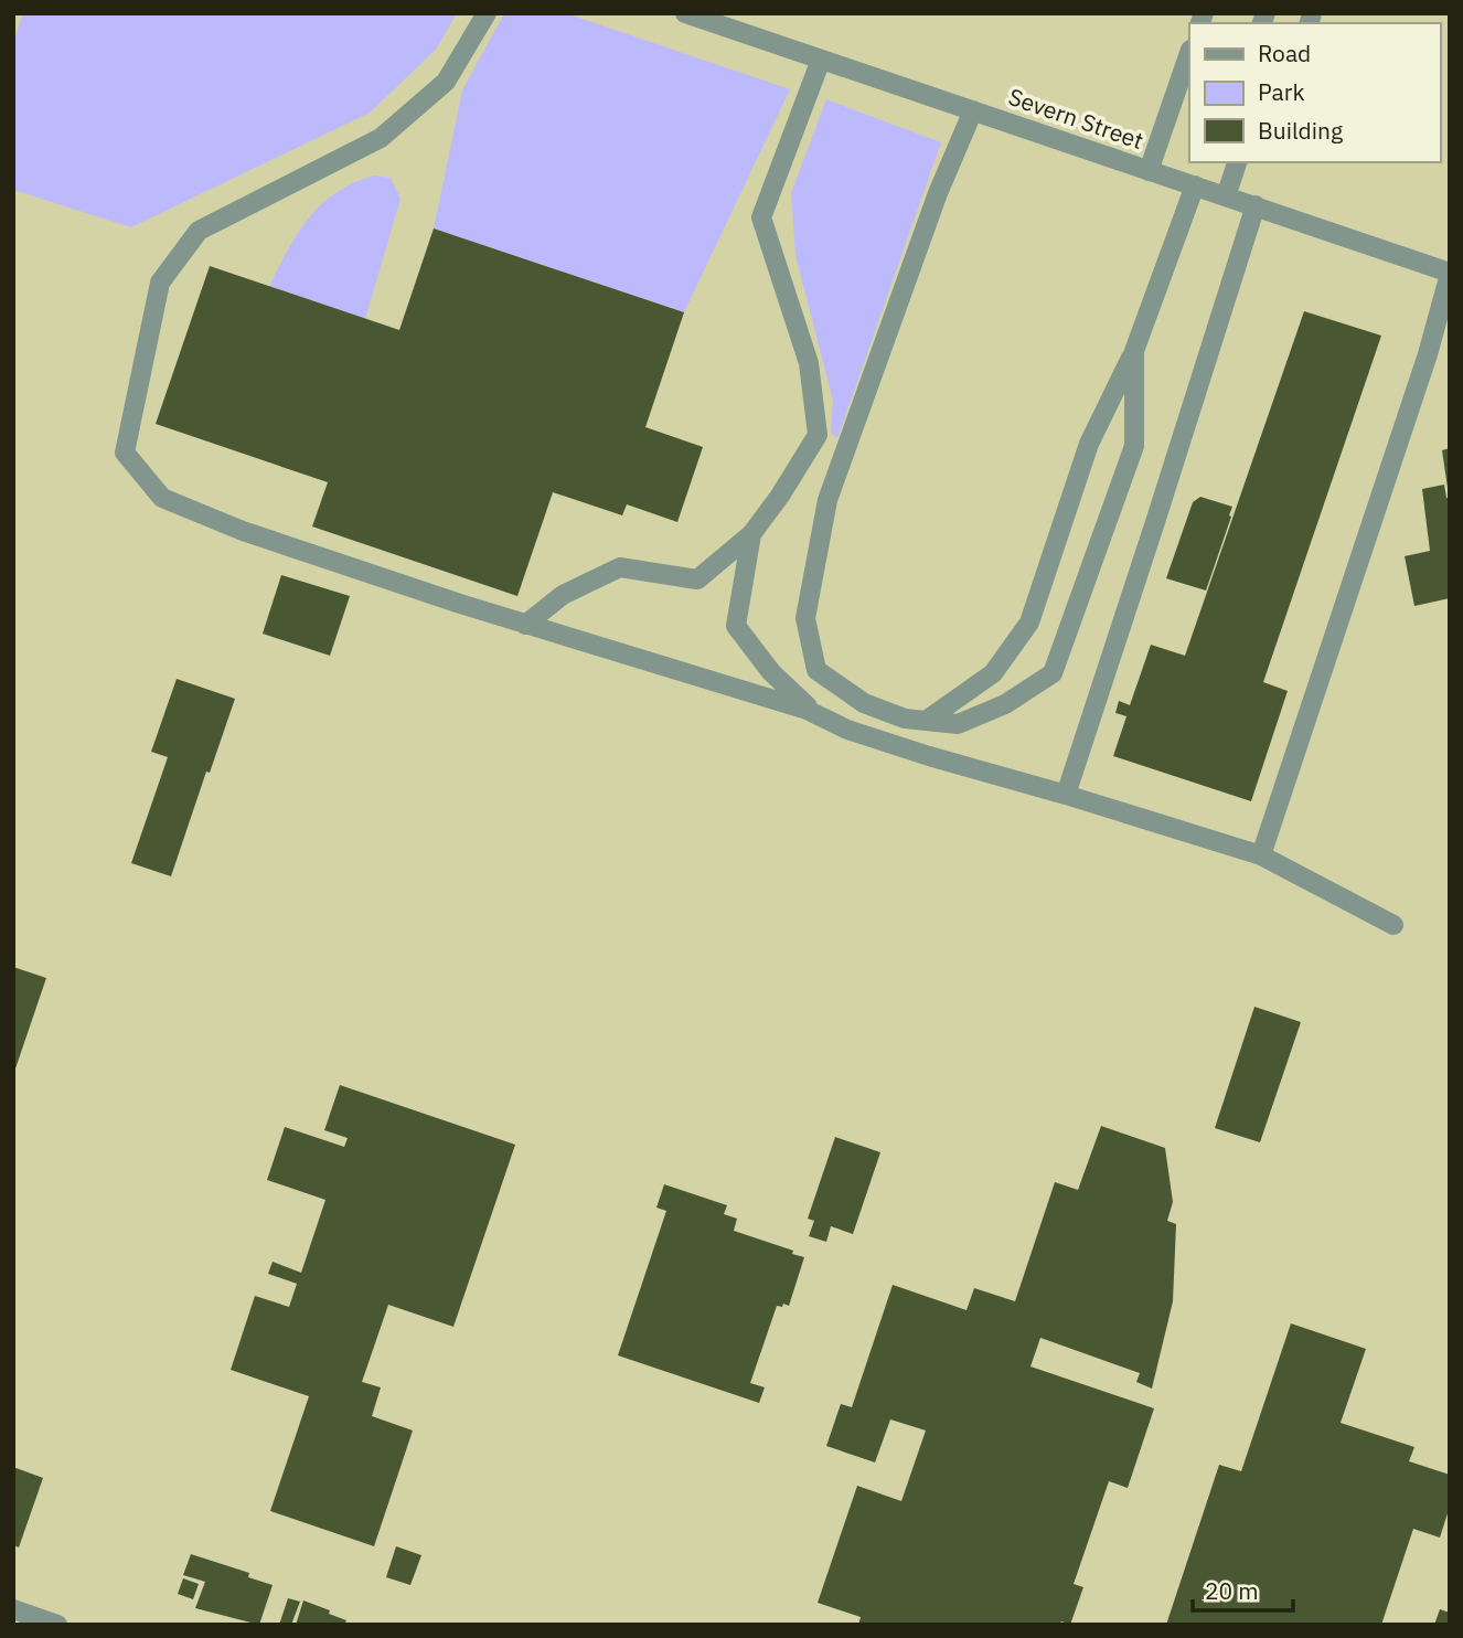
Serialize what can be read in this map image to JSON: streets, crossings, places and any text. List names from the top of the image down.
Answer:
{
  "streets": {
    "street": ["Severn Street"]
  },
  "legend": ["Road", "Park", "Building"],
  "scale_bar": "20 m"
}
